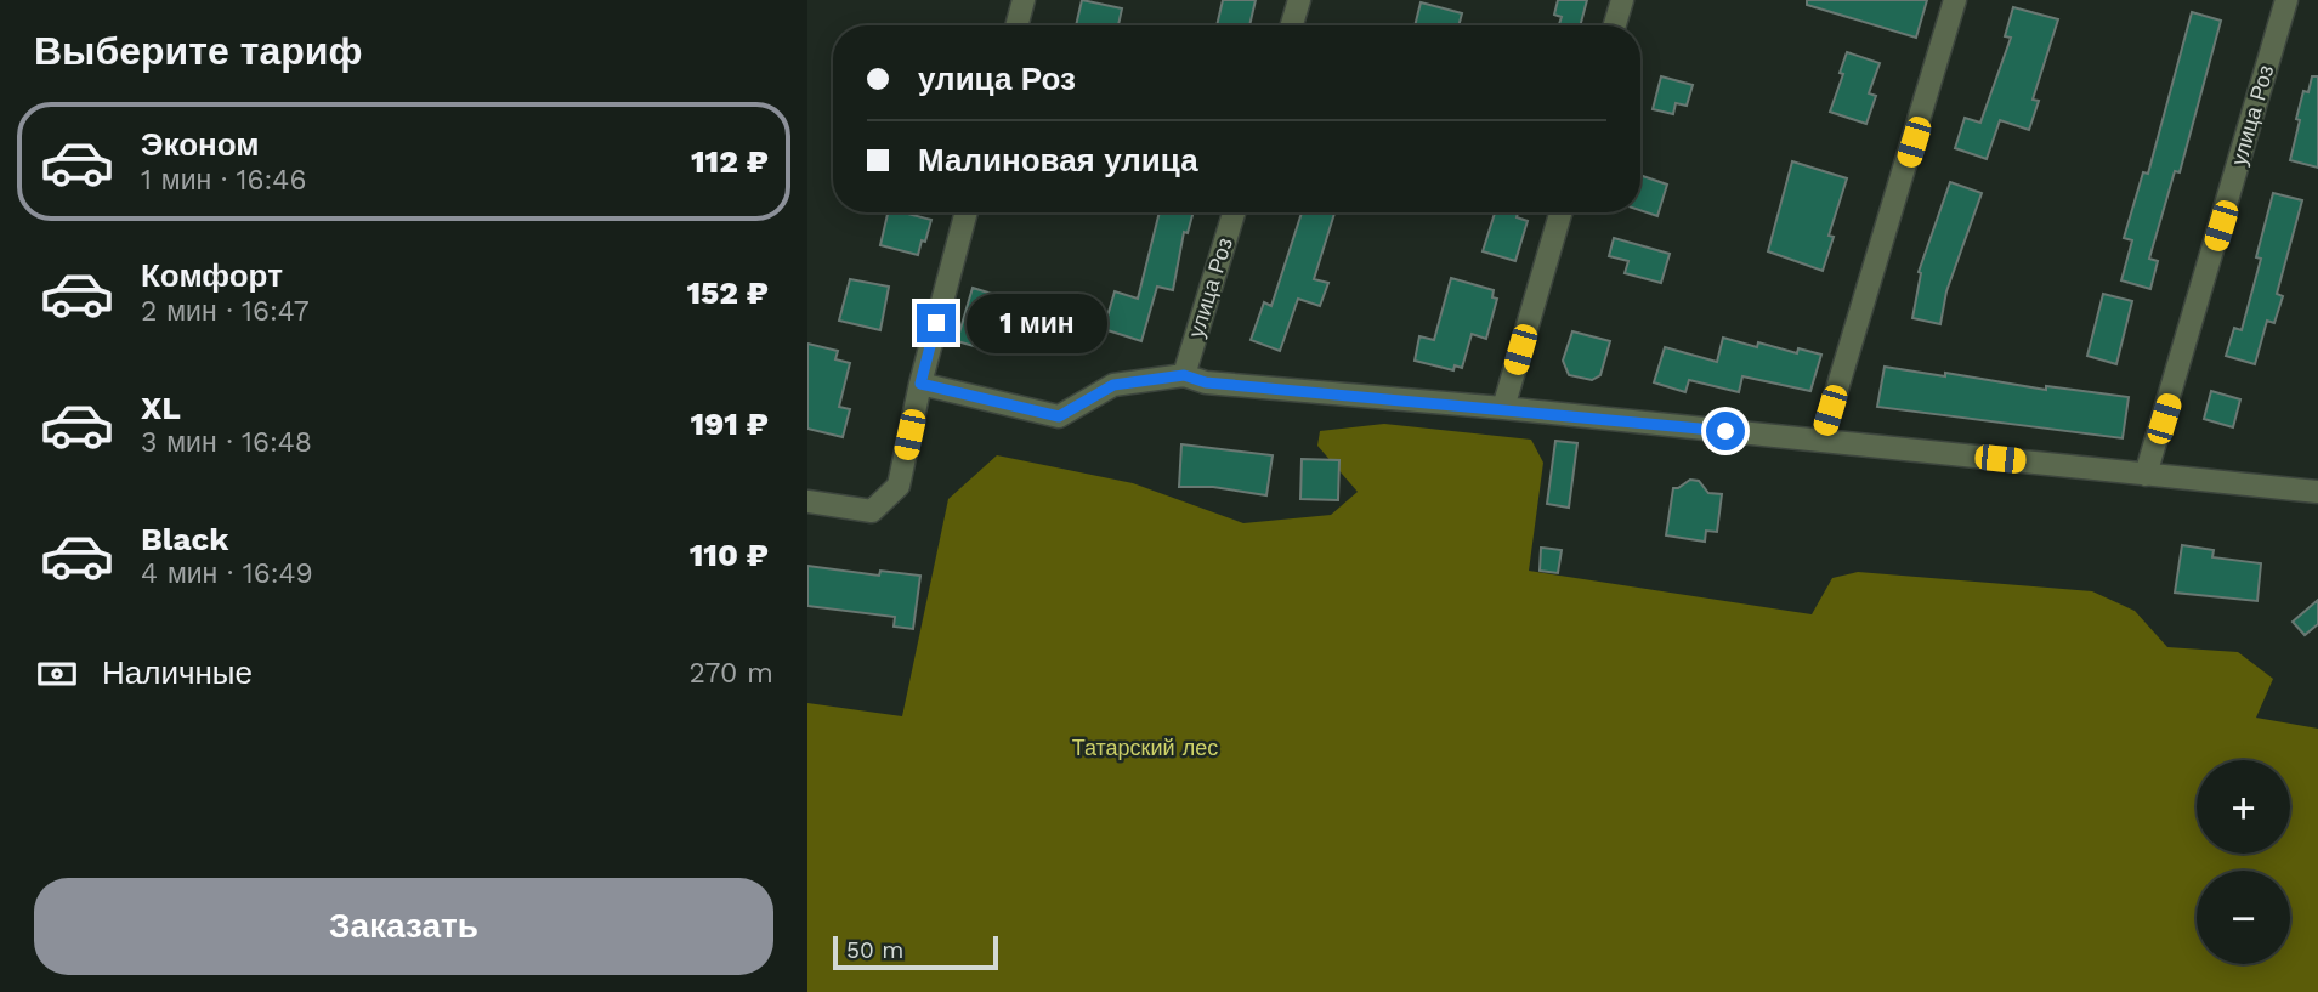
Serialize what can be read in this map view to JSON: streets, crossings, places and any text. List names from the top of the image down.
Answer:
{
  "streets": {
    "street": ["улица Роз"]
  },
  "parks": ["Татарский лес"],
  "scale_bar": "50 m",
  "page": {
    "heading": "Выберите тариф",
    "banner": ["улица Роз", "Малиновая улица"],
    "list": [
      {
        "name": "Эконом",
        "note": "1 мин · 16:46",
        "value": "112 ₽"
      },
      {
        "name": "Комфорт",
        "note": "2 мин · 16:47",
        "value": "152 ₽"
      },
      {
        "name": "XL",
        "note": "3 мин · 16:48",
        "value": "191 ₽"
      },
      {
        "name": "Black",
        "note": "4 мин · 16:49",
        "value": "110 ₽"
      }
    ],
    "bubble": "1 мин",
    "pay": ["Наличные", "270 m"],
    "map_buttons": ["+", "−"],
    "buttons": "Заказать",
    "scale": "50 m"
  }
}
